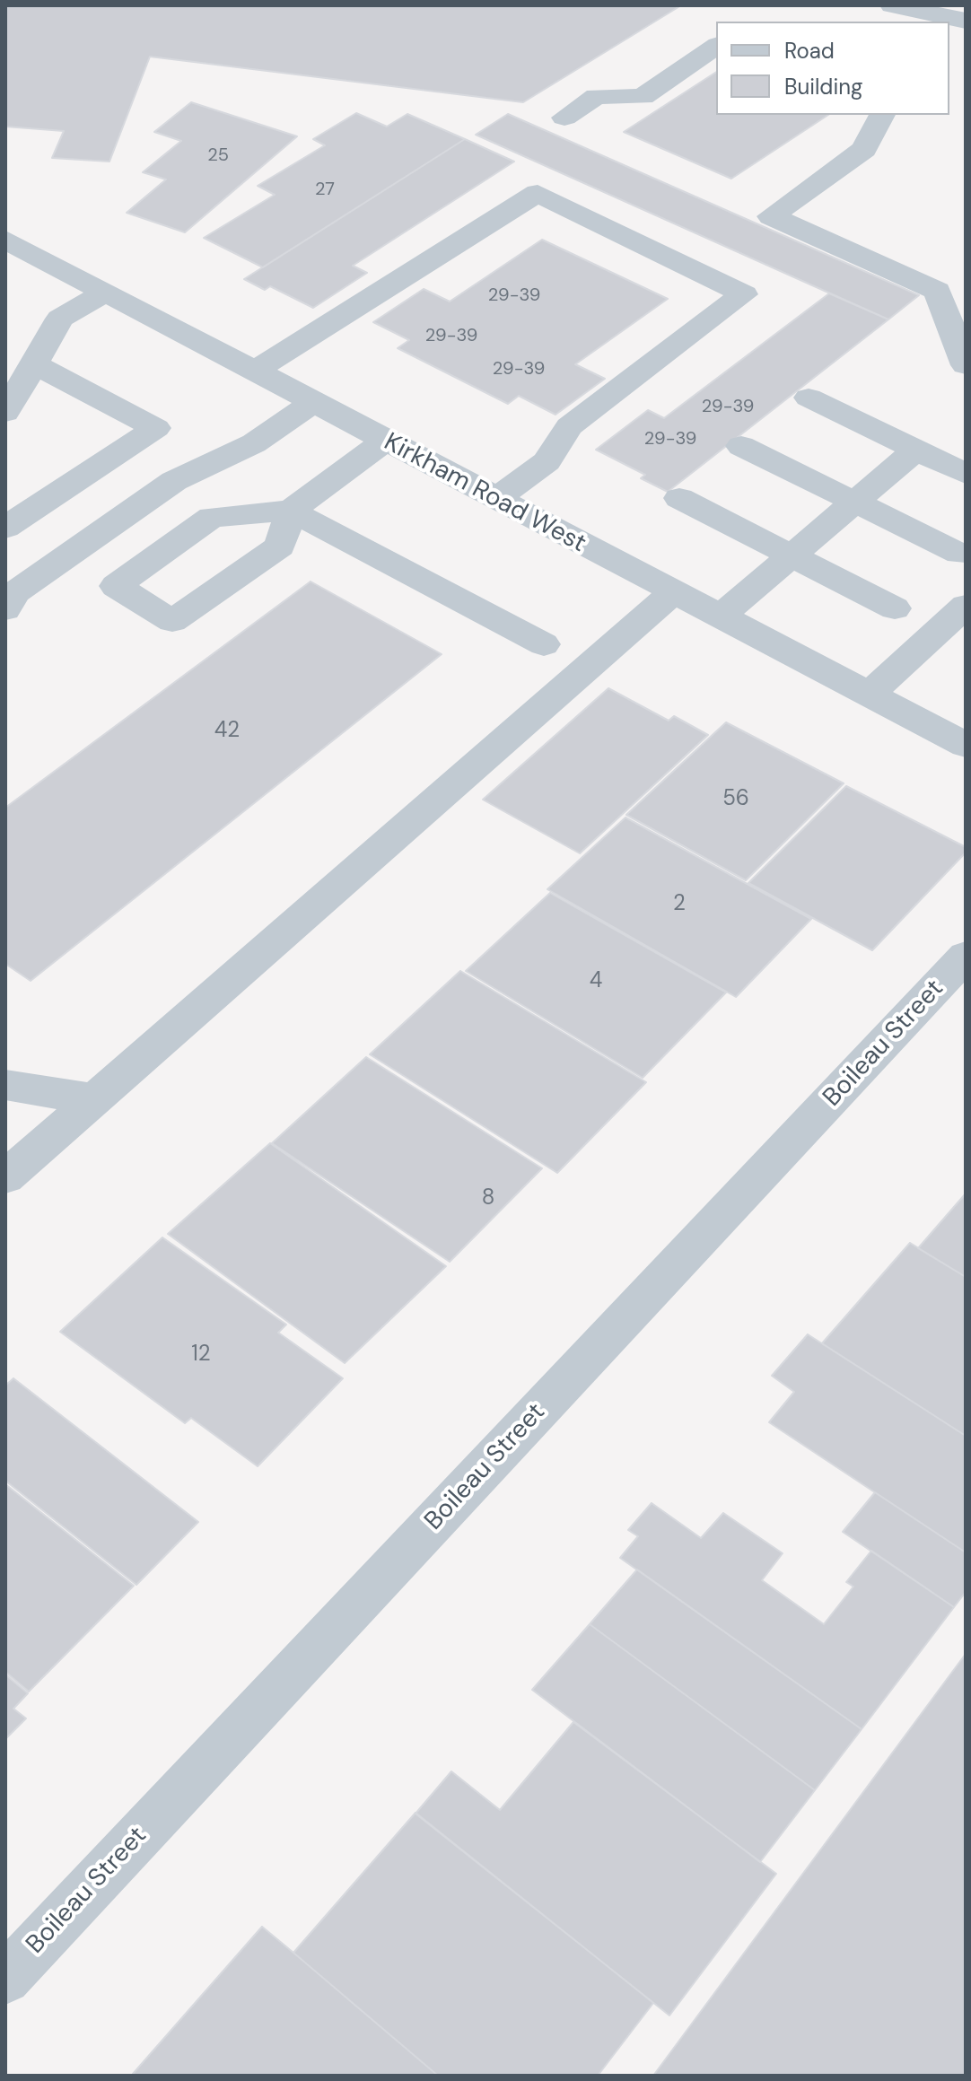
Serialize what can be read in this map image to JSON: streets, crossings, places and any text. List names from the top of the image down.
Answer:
{
  "streets": {
    "street": ["Kirkham Road West", "Boileau Street"]
  },
  "house_numbers": [
    "25",
    "27",
    "29-39",
    "29-39",
    "29-39",
    "29-39",
    "29-39",
    "42",
    "56",
    "2",
    "4",
    "8",
    "12"
  ],
  "legend": ["Road", "Building"]
}
